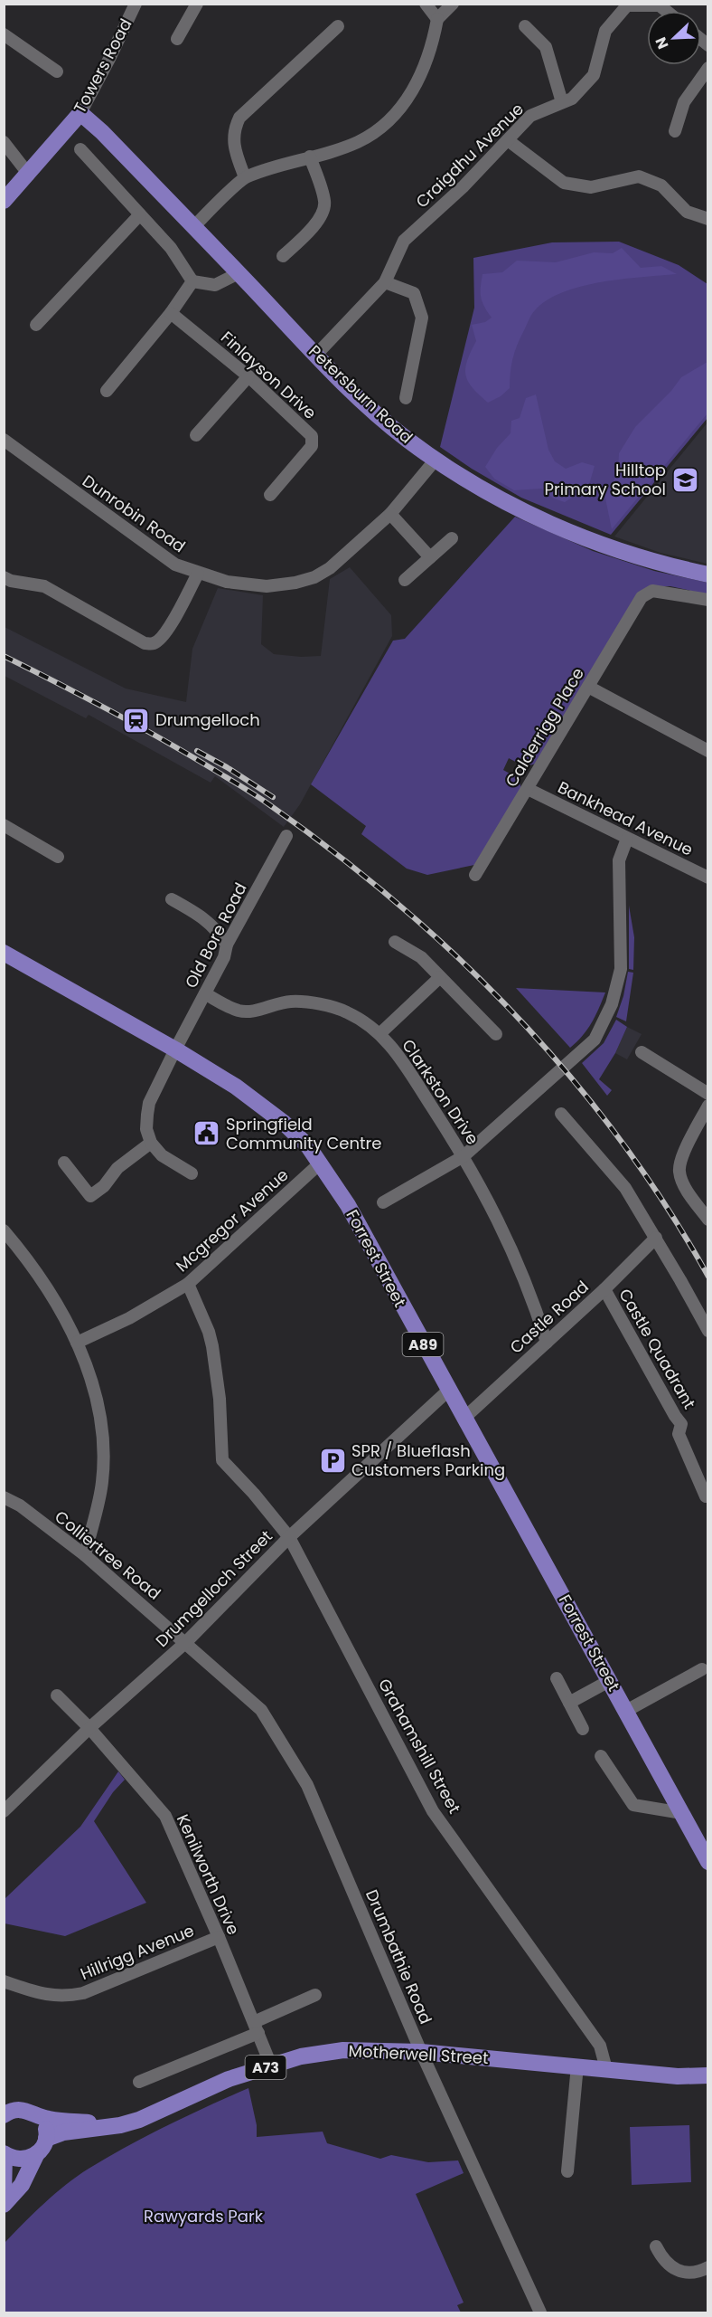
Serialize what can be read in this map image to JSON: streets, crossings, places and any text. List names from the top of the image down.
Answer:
{
  "streets": {
    "main road": [
      "Towers Road",
      "Petersburn Road",
      "Forrest Street",
      "A89",
      "Motherwell Street",
      "A73"
    ],
    "street": [
      "Craigdhu Avenue",
      "Finlayson Drive",
      "Dunrobin Road",
      "Calderrigg Place",
      "Bankhead Avenue",
      "Old Bore Road",
      "Clarkston Drive",
      "Mcgregor Avenue",
      "Castle Road",
      "Castle Quadrant",
      "Colliertree Road",
      "Drumgelloch Street",
      "Grahamshill Street",
      "Kenilworth Drive",
      "Hillrigg Avenue",
      "Drumbathie Road"
    ]
  },
  "crossings": [
    ["Towers Road", "Petersburn Road"],
    ["Craigdhu Avenue", "Petersburn Road"],
    ["Petersburn Road", "Dunrobin Road"],
    ["Calderrigg Place", "Bankhead Avenue"],
    ["Old Bore Road", "Clarkston Drive"],
    ["Old Bore Road", "Forrest Street"],
    ["Clarkston Drive", "Castle Road"],
    ["Mcgregor Avenue", "Forrest Street"],
    ["Mcgregor Avenue", "Grahamshill Street"],
    ["Forrest Street", "Castle Road"],
    ["Forrest Street", "Drumgelloch Street"],
    ["Castle Road", "Castle Quadrant"],
    ["Colliertree Road", "Drumgelloch Street"],
    ["Colliertree Road", "Drumbathie Road"],
    ["Drumgelloch Street", "Grahamshill Street"],
    ["Drumgelloch Street", "Kenilworth Drive"],
    ["Drumgelloch Street", "Drumbathie Road"],
    ["Grahamshill Street", "Motherwell Street"],
    ["Kenilworth Drive", "Hillrigg Avenue"],
    ["Kenilworth Drive", "Motherwell Street"],
    ["Drumbathie Road", "Motherwell Street"],
    ["Motherwell Street", "A73"]
  ],
  "parks": ["Rawyards Park"],
  "places": {
    "school or university": ["Hilltop Primary School"],
    "station": ["Drumgelloch"],
    "public building": ["Springfield Community Centre"],
    "parking": ["SPR / Blueflash Customers Parking"]
  },
  "north": "bottom left"
}
